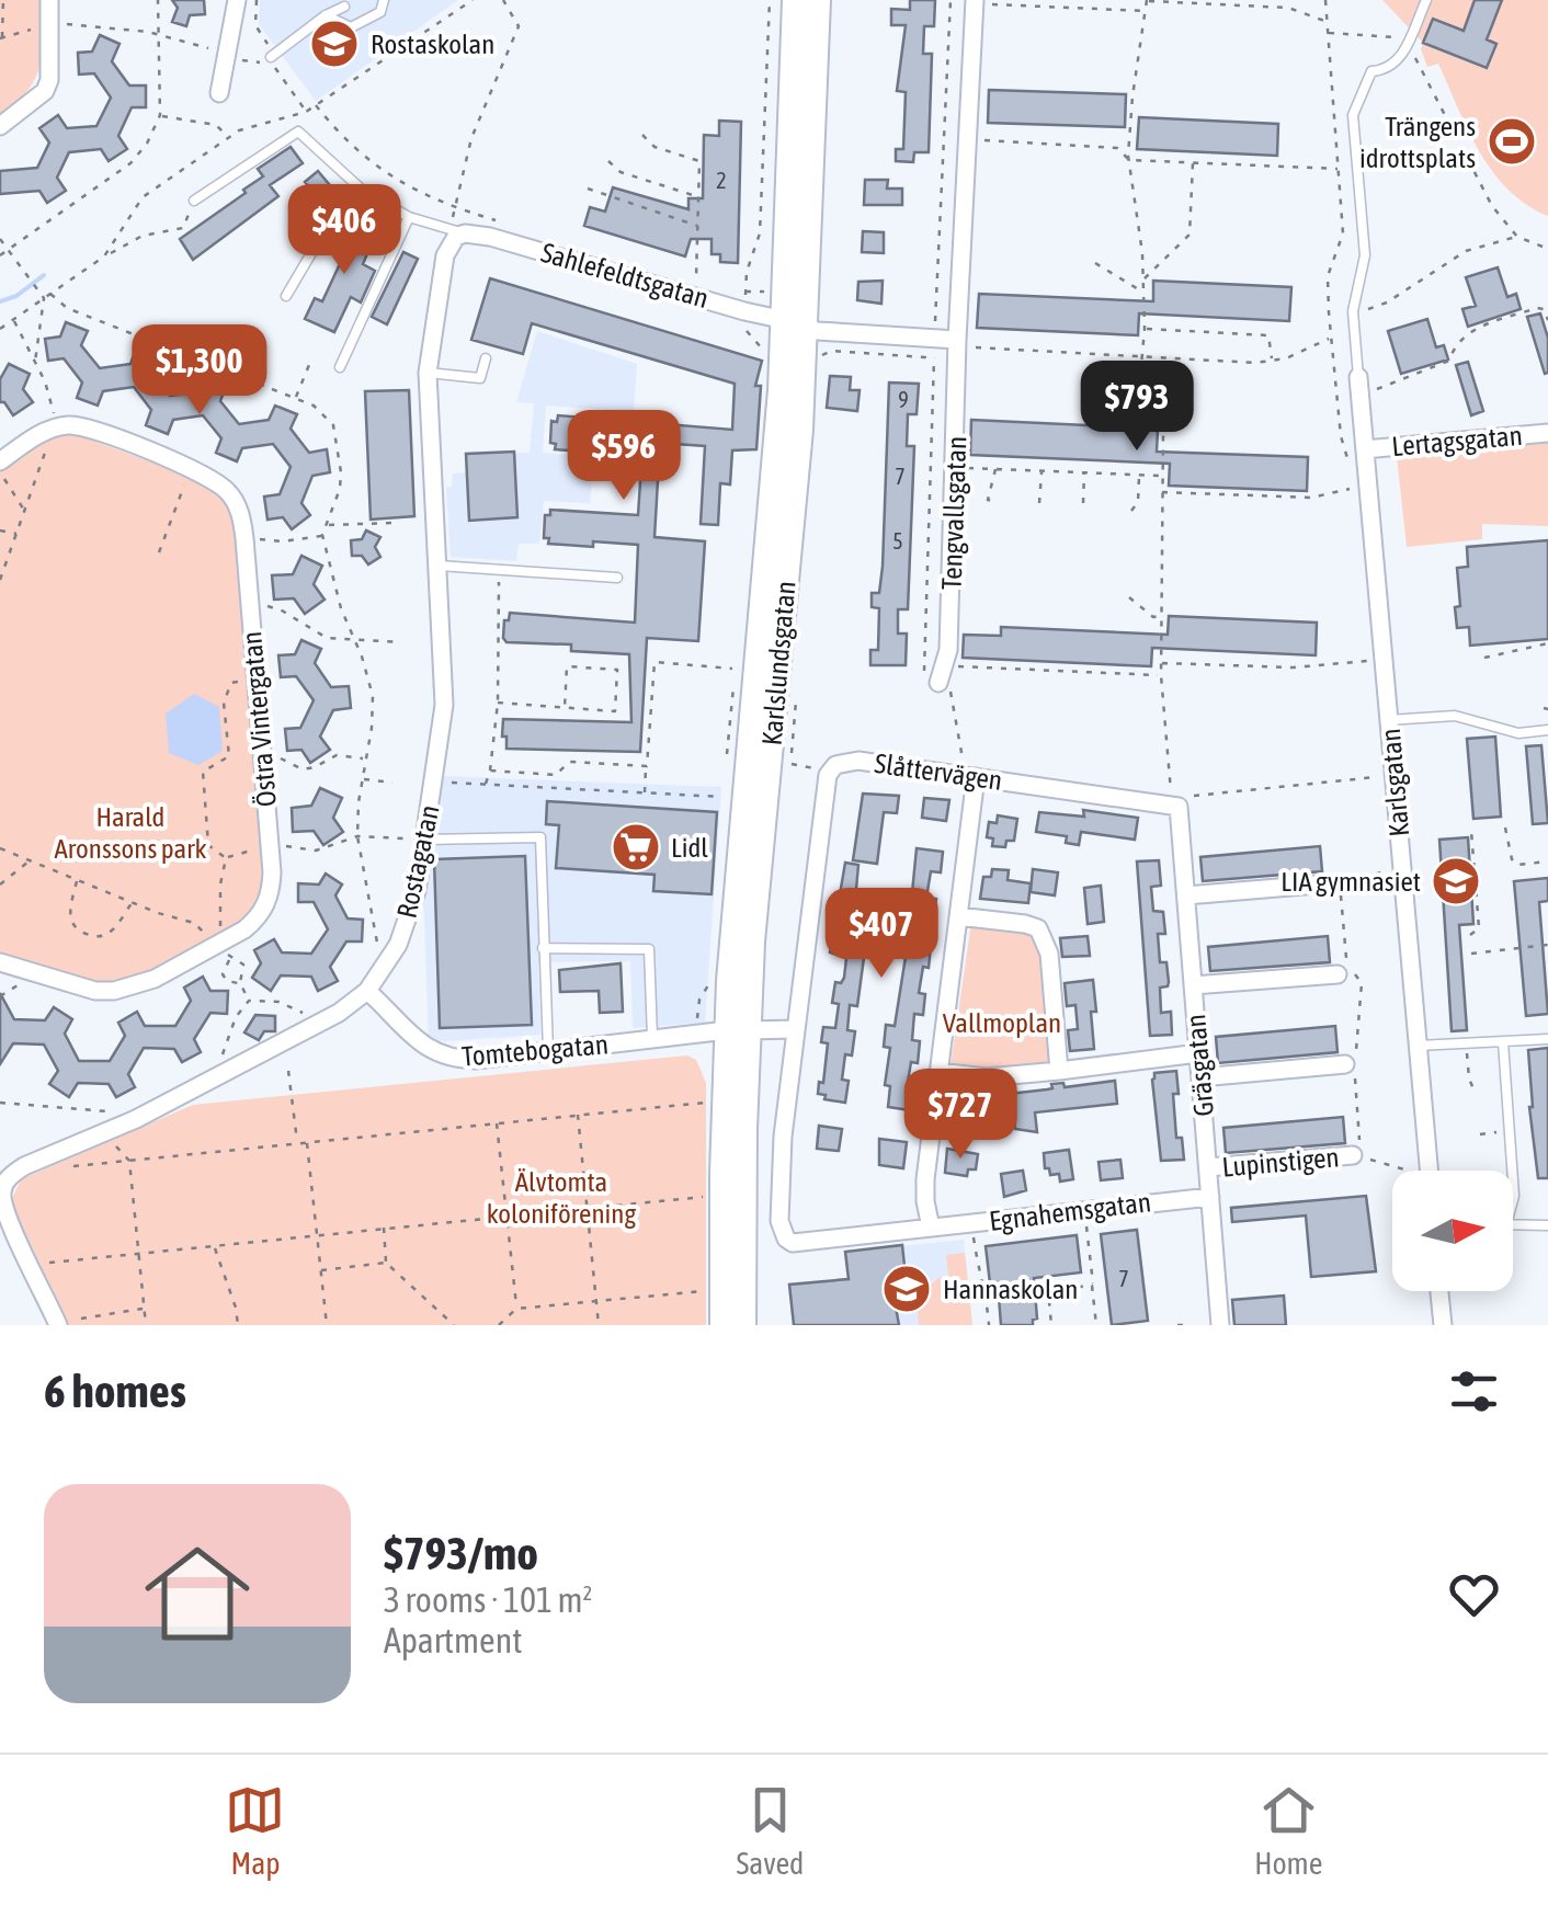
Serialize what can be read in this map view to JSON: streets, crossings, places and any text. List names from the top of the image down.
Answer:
{
  "streets": {
    "main road": ["Karlslundsgatan"],
    "street": [
      "Sahlefeldtsgatan",
      "Lertagsgatan",
      "Tengvallsgatan",
      "Östra Vintergatan",
      "Slåttervägen",
      "Karlsgatan",
      "Rostagatan",
      "Tomtebogatan",
      "Gräsgatan",
      "Lupinstigen",
      "Egnahemsgatan"
    ]
  },
  "crossings": [
    ["Sahlefeldtsgatan", "Karlslundsgatan"],
    ["Sahlefeldtsgatan", "Rostagatan"],
    ["Lertagsgatan", "Karlsgatan"],
    ["Karlslundsgatan", "Tomtebogatan"],
    ["Slåttervägen", "Gräsgatan"],
    ["Rostagatan", "Tomtebogatan"],
    ["Gräsgatan", "Lupinstigen"],
    ["Gräsgatan", "Egnahemsgatan"]
  ],
  "parks": ["Harald Aronssons park", "Vallmoplan", "Älvtomta koloniförening"],
  "places": {
    "school or university": ["Rostaskolan", "LIA gymnasiet", "Hannaskolan"],
    "sports": ["Trängens idrottsplats"],
    "supermarket": ["Lidl"]
  },
  "house_numbers": [
    "2",
    "9",
    "7",
    "5",
    "7"
  ],
  "north": "right",
  "page": {
    "price": [
      "$406",
      "$1,300",
      "$793",
      "$596",
      "$407",
      "$727"
    ],
    "heading": "6 homes",
    "list": [
      {
        "name": "$793/mo",
        "note": "3 rooms · 101 m² · Apartment"
      }
    ],
    "tabs": ["Map", "Saved", "Home"]
  }
}
